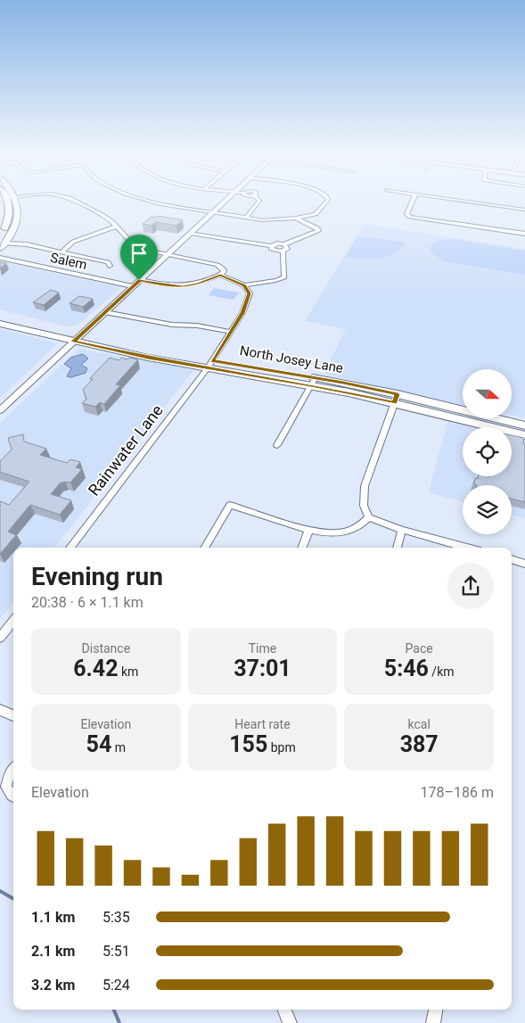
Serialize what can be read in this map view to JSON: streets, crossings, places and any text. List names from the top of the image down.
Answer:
{
  "streets": {
    "main road": ["North Josey Lane"],
    "street": ["Salem", "Rainwater Lane"]
  },
  "crossings": [
    ["North Josey Lane", "Rainwater Lane"]
  ],
  "north": "right",
  "page": {
    "heading": ["Evening run", "20:38 · 6 × 1.1 km"],
    "stats": [
      ["Distance", "6.42 km"],
      ["Time", "37:01"],
      ["Pace", "5:46 /km"],
      ["Elevation", "54 m"],
      ["Heart rate", "155 bpm"],
      ["kcal", "387"]
    ],
    "chart": ["Elevation", "178–186 m"],
    "list": [
      {
        "name": "1.1 km",
        "note": "5:35"
      },
      {
        "name": "2.1 km",
        "note": "5:51"
      },
      {
        "name": "3.2 km",
        "note": "5:24"
      }
    ]
  }
}
